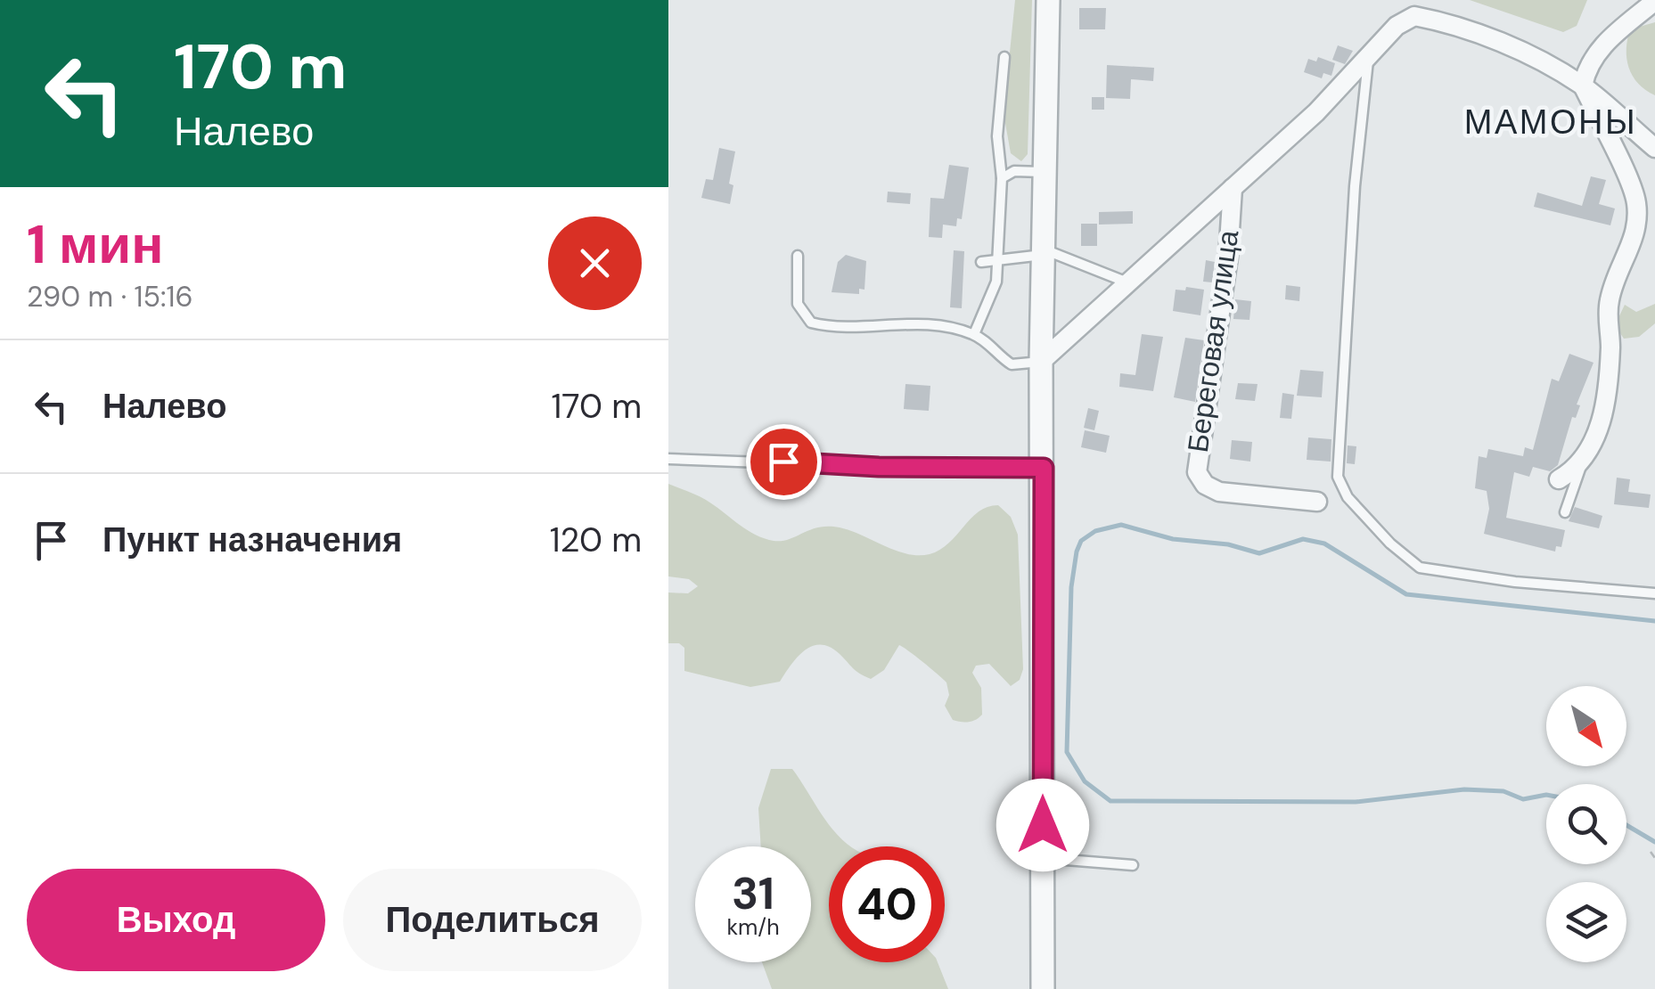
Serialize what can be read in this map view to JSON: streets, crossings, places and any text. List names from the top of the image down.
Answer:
{
  "streets": {
    "street": ["Береговая улица"]
  },
  "districts": ["МАМОНЫ"],
  "north": "bottom right",
  "page": {
    "turn": ["170 m", "Налево"],
    "heading": ["1 мин", "290 m · 15:16"],
    "list": [
      {
        "name": "Налево",
        "value": "170 m"
      },
      {
        "name": "Пункт назначения",
        "value": "120 m"
      }
    ],
    "speed": "31 km/h",
    "limit": "40",
    "buttons": ["Выход", "Поделиться"]
  }
}
